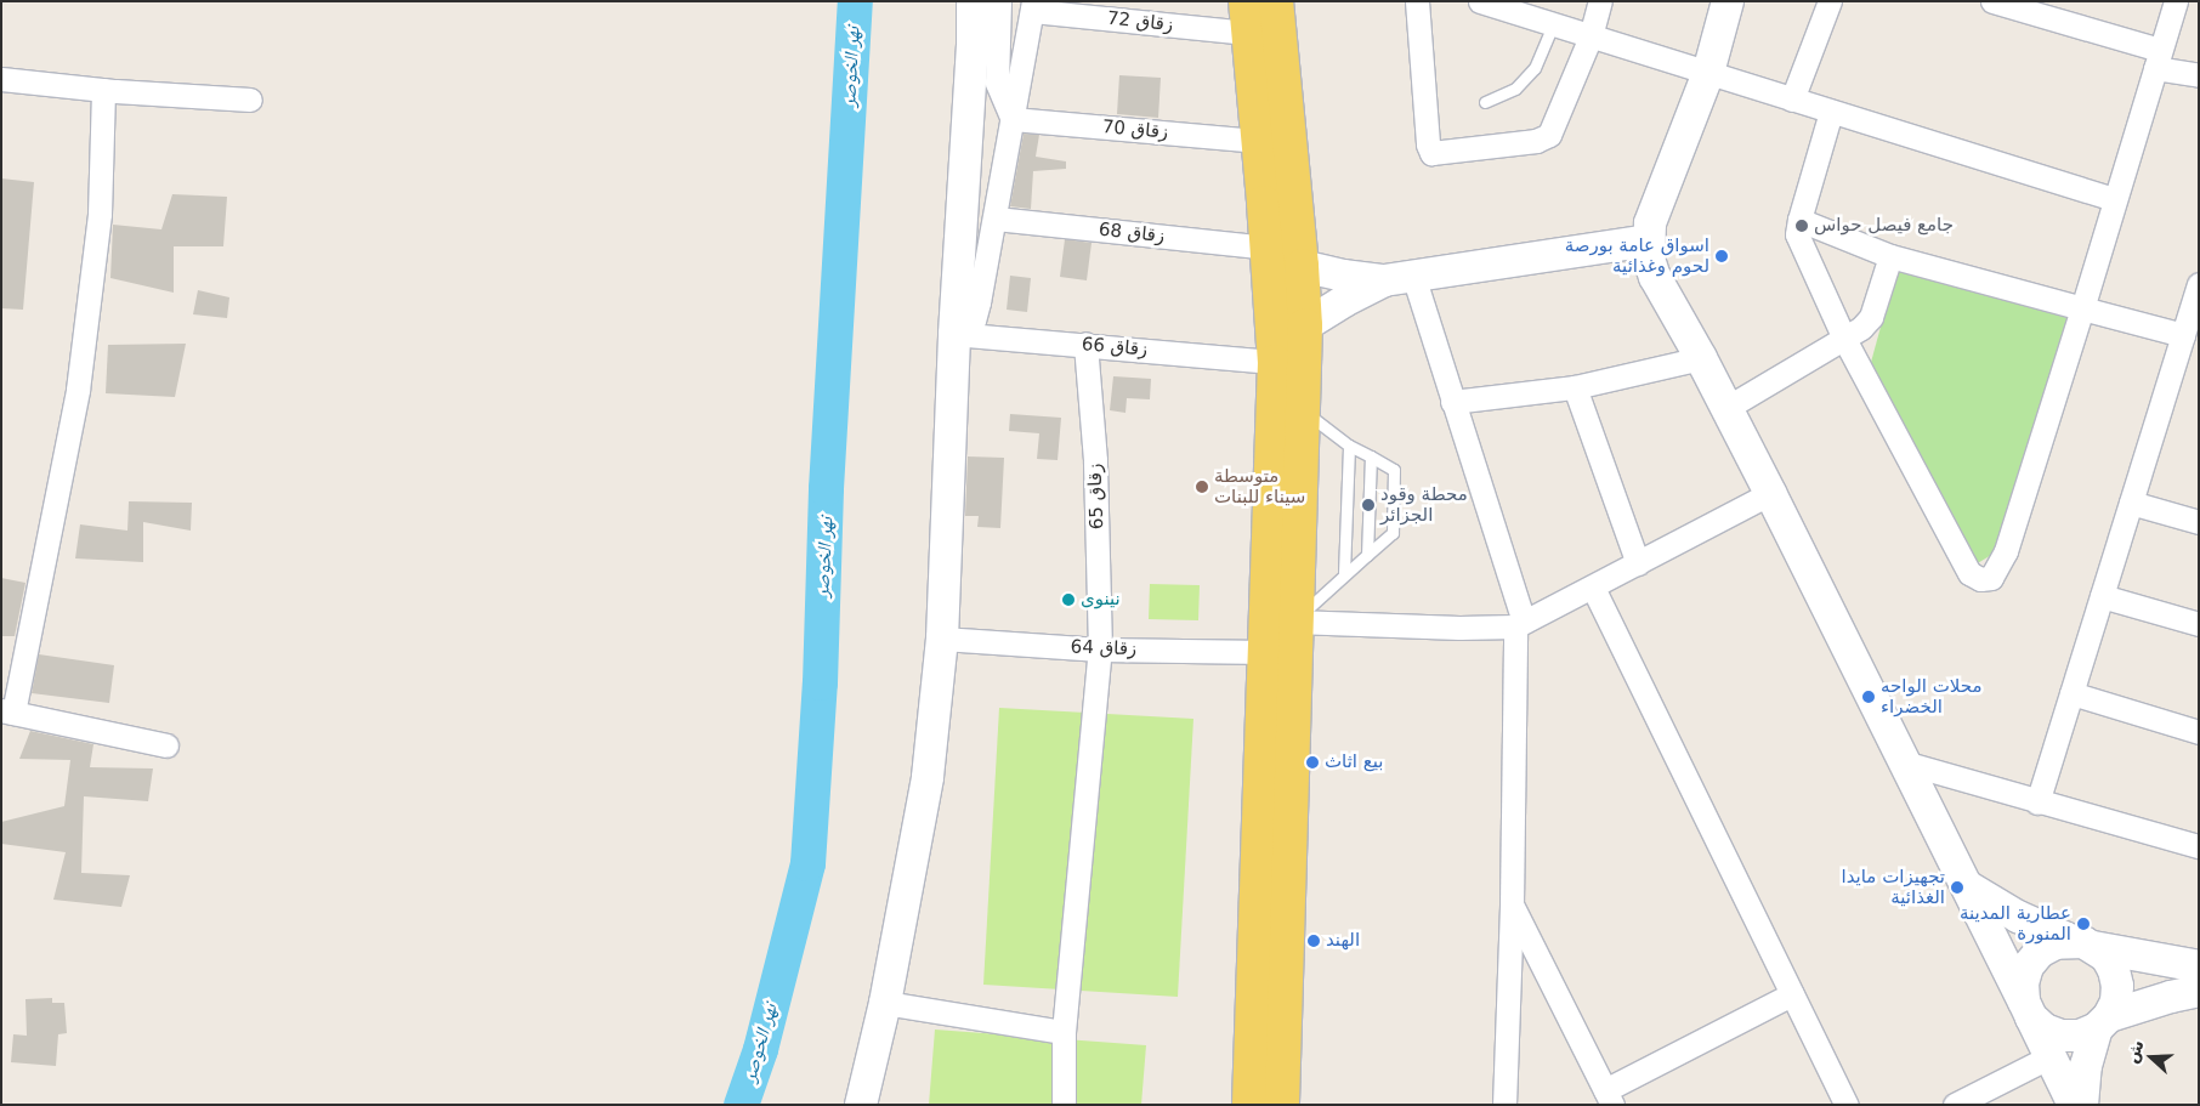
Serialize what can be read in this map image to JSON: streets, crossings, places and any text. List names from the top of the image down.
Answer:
{
  "streets": {
    "street": [
      "زقاق 72",
      "زقاق 70",
      "زقاق 68",
      "زقاق 66",
      "زقاق 65",
      "زقاق 64"
    ]
  },
  "crossings": [
    ["زقاق 66", "زقاق 65"],
    ["زقاق 65", "زقاق 64"]
  ],
  "water": ["نهر الخوصر"],
  "places": [
    "جامع فيصل حواس",
    "اسواق عامة بورصة لحوم وغذائية",
    "متوسطة سيناء للبنات",
    "محطة وقود الجزائر",
    "نينوى",
    "محلات الواحه الخضراء",
    "بيع اثاث",
    "تجهيزات مايدا الغذائية",
    "عطارية المدينة المنورة",
    "الهند"
  ],
  "north": "left"
}
